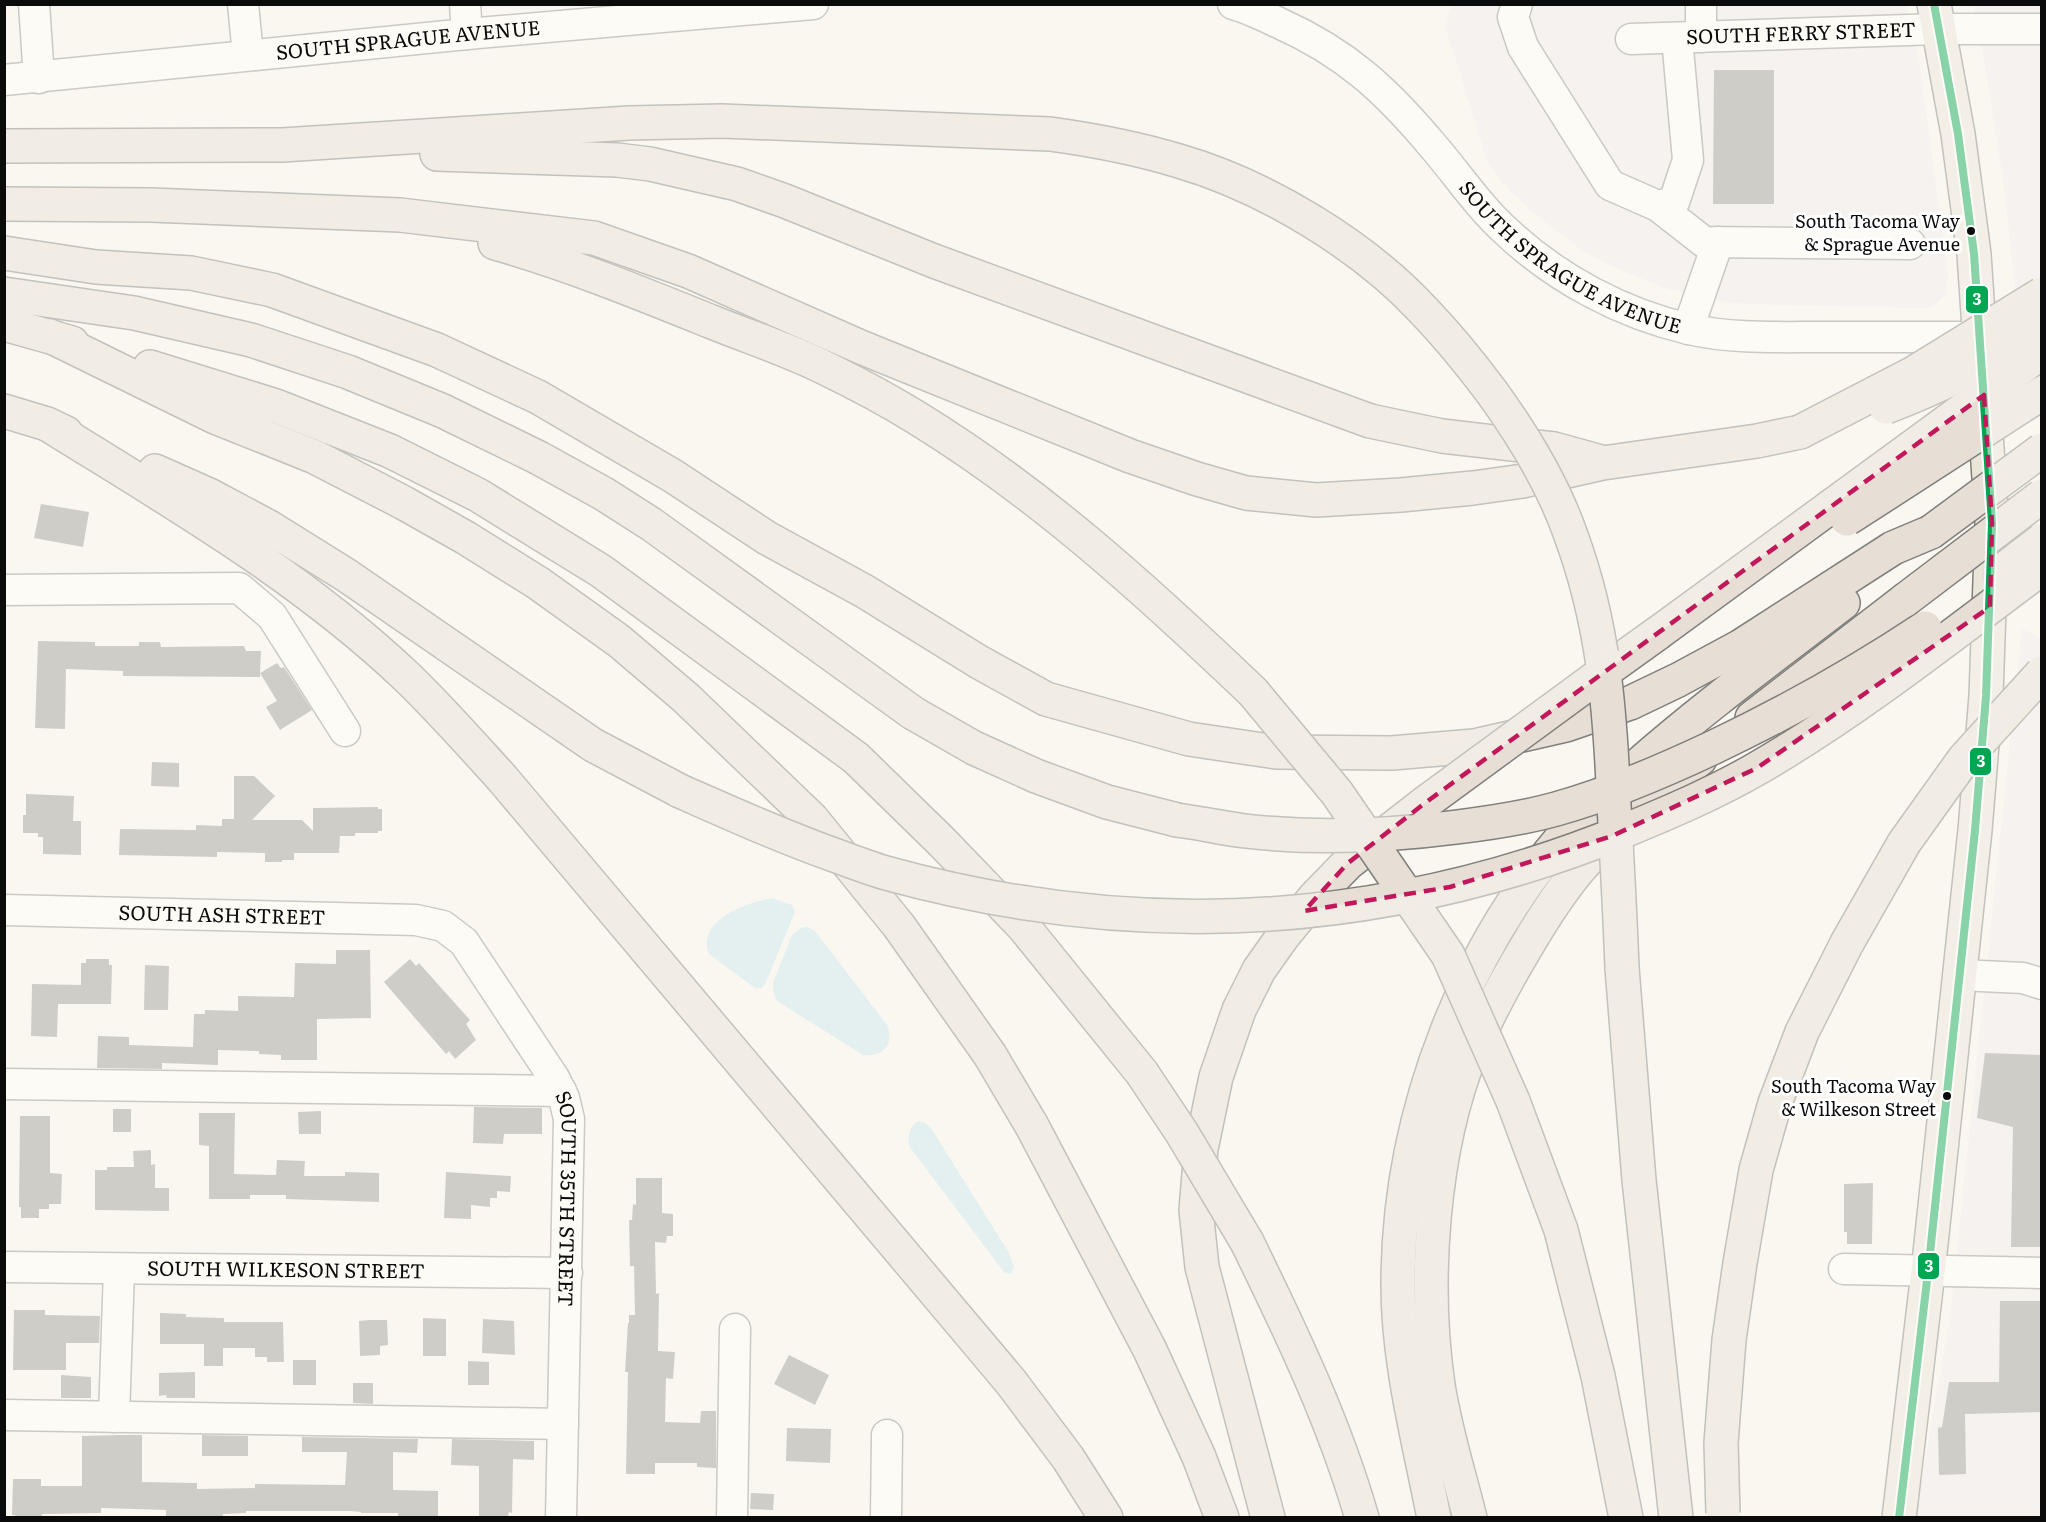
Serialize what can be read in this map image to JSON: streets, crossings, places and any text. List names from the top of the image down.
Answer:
{
  "streets": {
    "street": [
      "SOUTH FERRY STREET",
      "SOUTH SPRAGUE AVENUE",
      "SOUTH ASH STREET",
      "SOUTH 35TH STREET",
      "SOUTH WILKESON STREET"
    ]
  },
  "crossings": [
    ["SOUTH ASH STREET", "SOUTH 35TH STREET"],
    ["SOUTH 35TH STREET", "SOUTH WILKESON STREET"]
  ],
  "places": ["South Tacoma Way & Sprague Avenue", "South Tacoma Way & Wilkeson Street"],
  "lines": ["transit line 3"]
}
